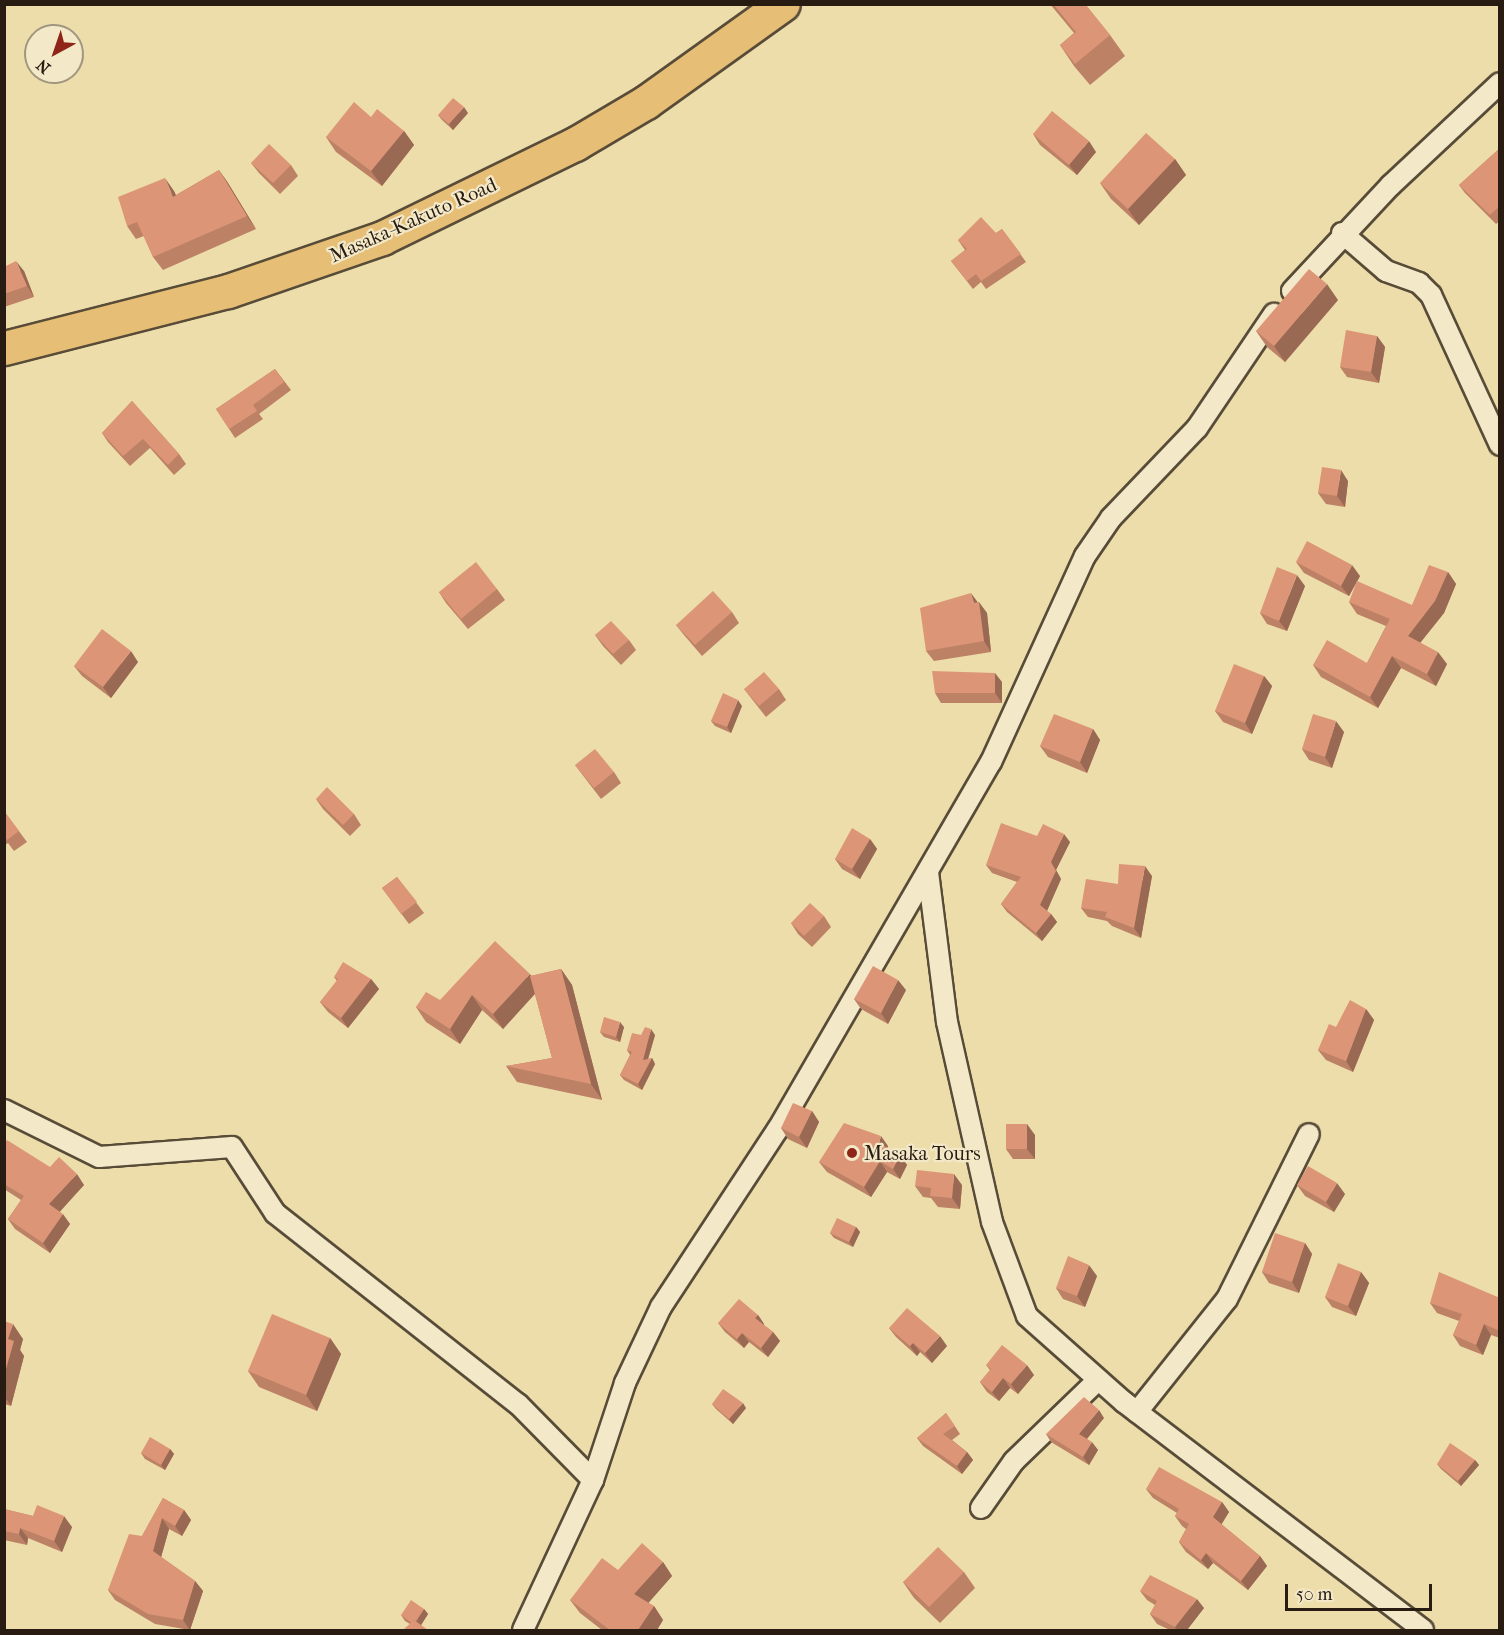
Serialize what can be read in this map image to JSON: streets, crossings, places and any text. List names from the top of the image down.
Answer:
{
  "streets": {
    "highway": ["Masaka-Kakuto Road"]
  },
  "places": ["Masaka Tours"],
  "scale_bar": "50 m",
  "north": "bottom left"
}
